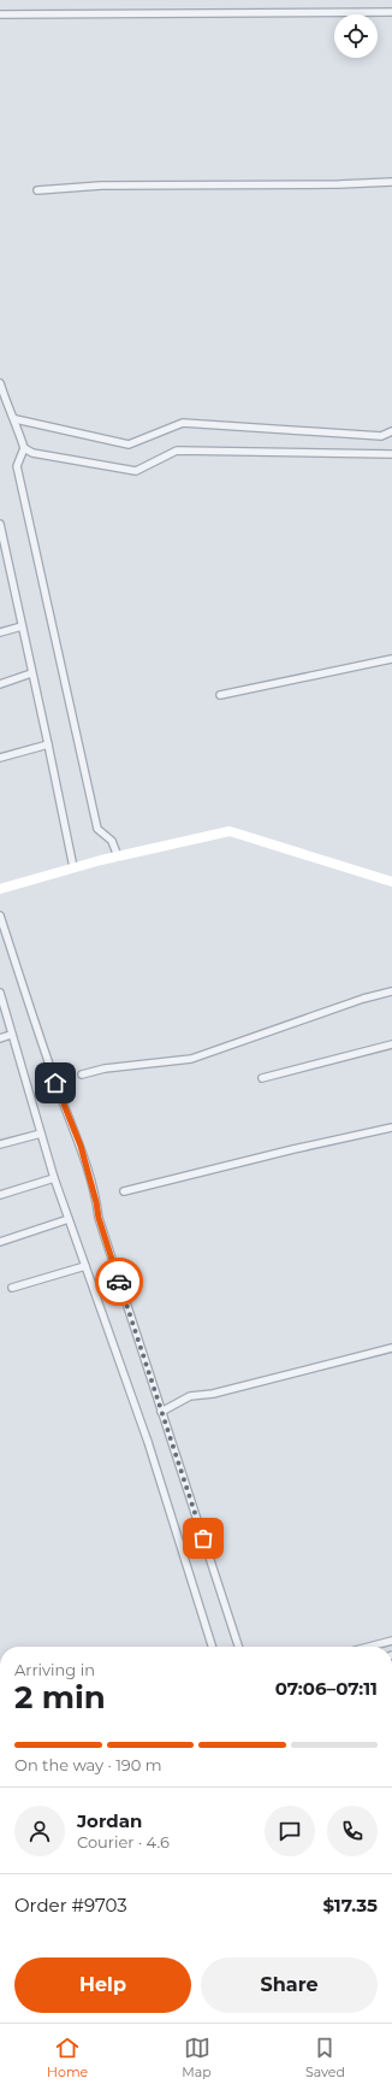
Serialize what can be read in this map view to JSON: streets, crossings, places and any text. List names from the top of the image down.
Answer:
{
  "page": {
    "heading": ["2 min", "Arriving in", "07:06–07:11"],
    "panel": [
      "Jordan",
      "Courier · 4.6",
      "Order #9703",
      "$17.35"
    ],
    "bar": "On the way · 190 m",
    "buttons": ["Help", "Share"],
    "tabs": ["Home", "Map", "Saved"]
  }
}
